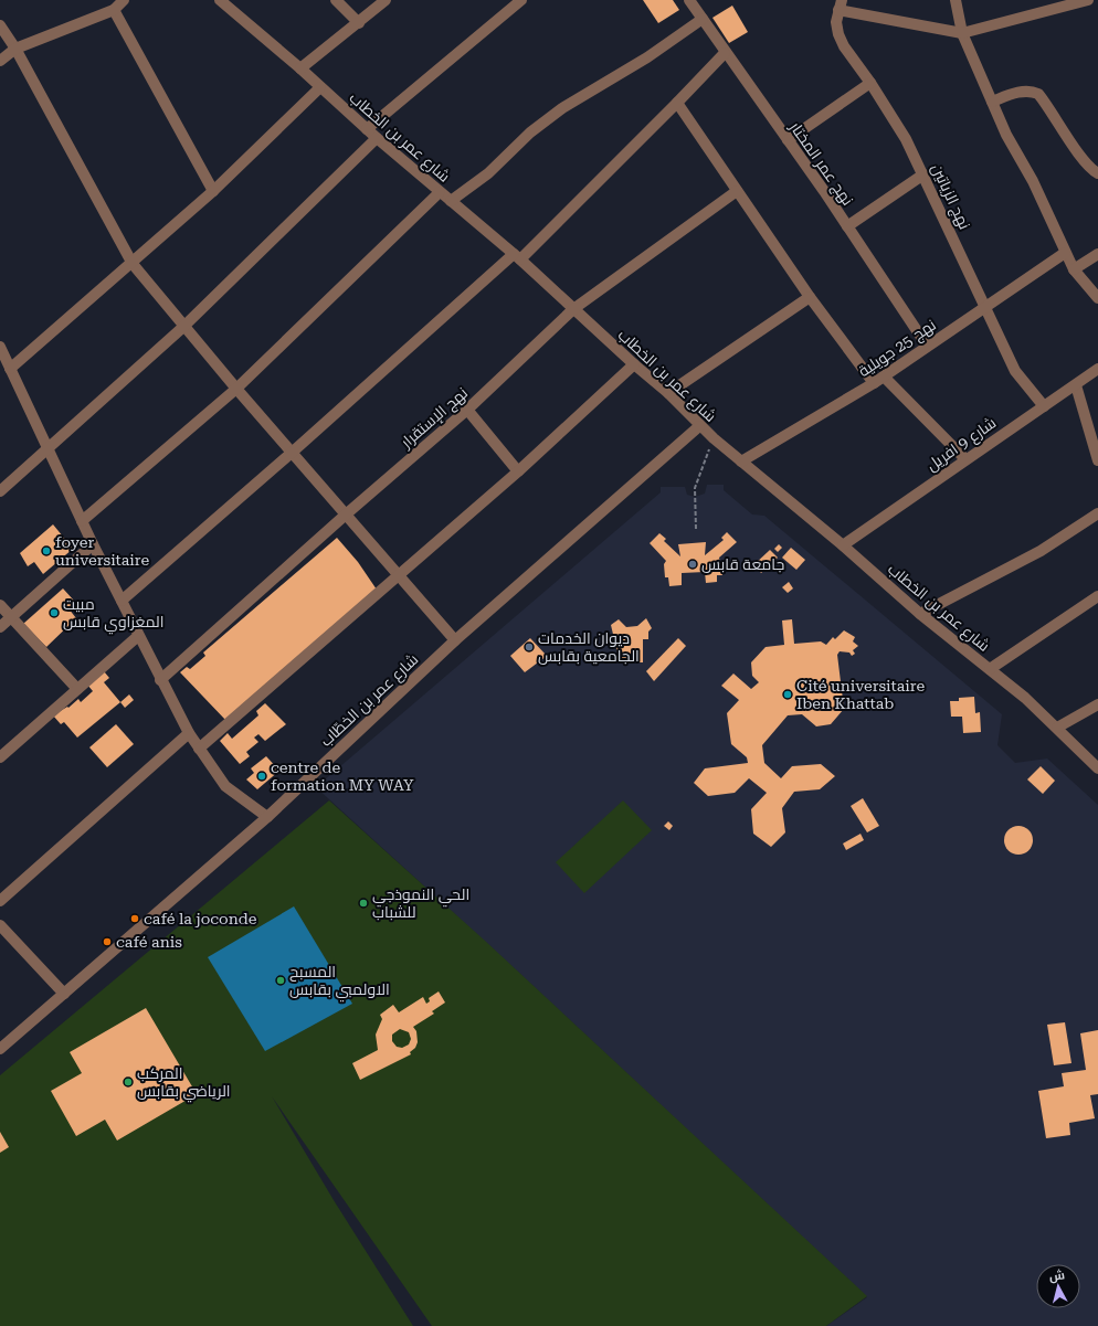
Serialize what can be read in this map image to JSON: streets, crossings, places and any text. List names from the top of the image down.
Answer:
{
  "streets": {
    "street": [
      "شارع عمر بن الخطاب",
      "نهج عمر المختار",
      "نهج الزياتين",
      "نهج 25 جويلية",
      "نهج الإستقرار",
      "شارع 9 افريل",
      "شارع عمر بن الخطّاب"
    ]
  },
  "crossings": [
    ["شارع عمر بن الخطاب", "نهج 25 جويلية"],
    ["شارع عمر بن الخطاب", "نهج الإستقرار"],
    ["شارع عمر بن الخطاب", "شارع 9 افريل"],
    ["شارع عمر بن الخطاب", "شارع عمر بن الخطّاب"],
    ["نهج عمر المختار", "نهج 25 جويلية"],
    ["نهج الزياتين", "نهج 25 جويلية"],
    ["نهج الزياتين", "شارع 9 افريل"]
  ],
  "places": [
    "foyer universitaire",
    "جامعة قابس",
    "مبيت المغزاوي قابس",
    "ديوان الخدمات الجامعية بقابس",
    "Cité universitaire Iben Khattab",
    "centre de formation MY WAY",
    "الحي النموذجي للشباب",
    "café la joconde",
    "café anis",
    "المسبح الاولمبي بقابس",
    "المركب الرياضي بقابس"
  ],
  "north": "top"
}
